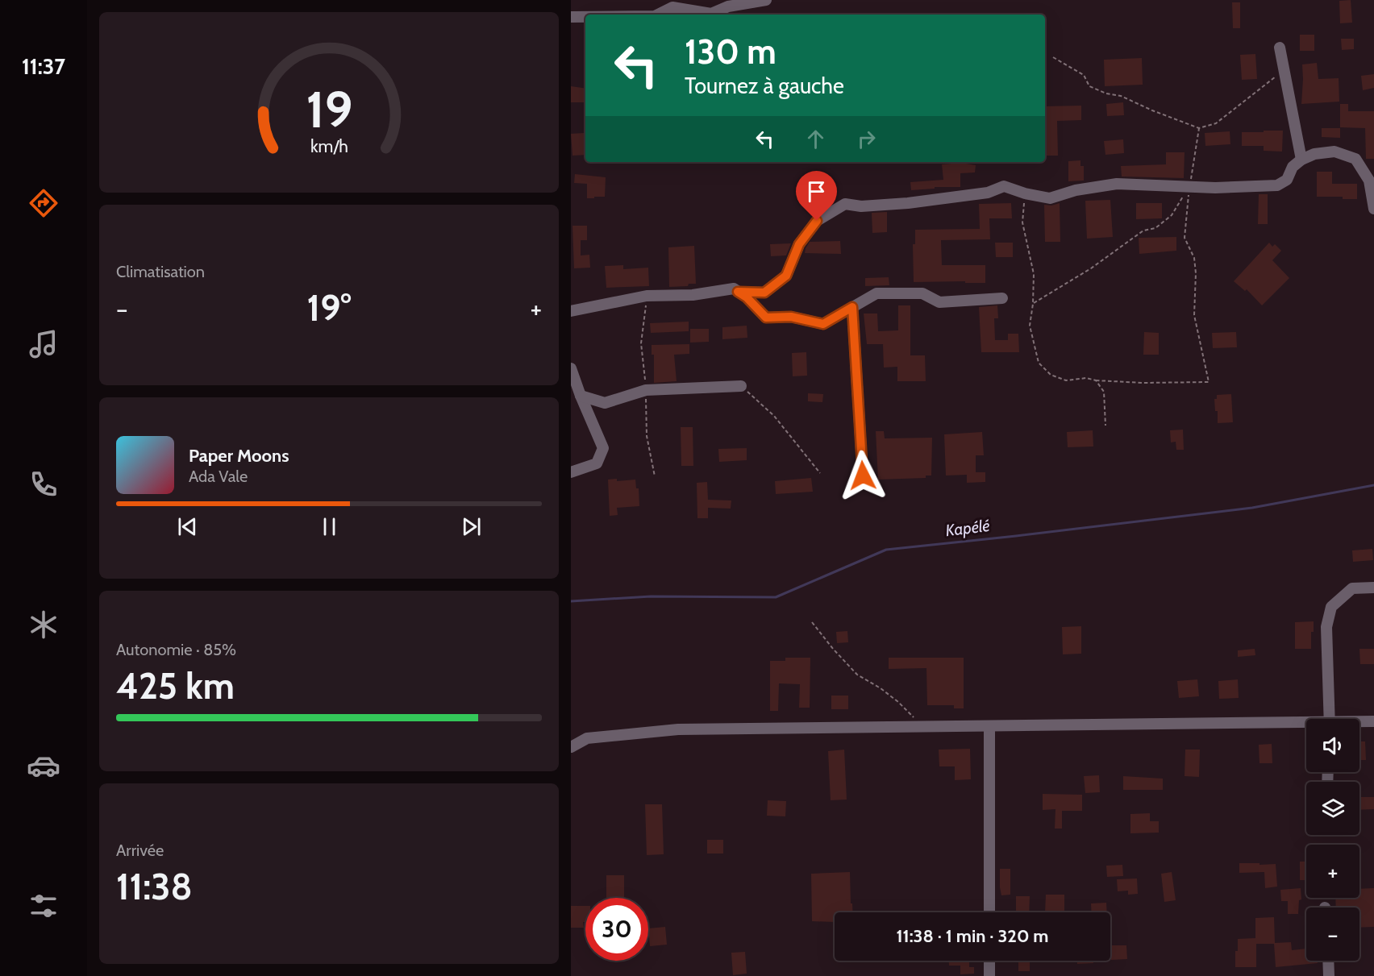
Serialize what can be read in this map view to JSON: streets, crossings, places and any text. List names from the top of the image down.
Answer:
{
  "water": ["Kapélé"],
  "page": {
    "tabs": "11:37",
    "turn": ["130 m", "Tournez à gauche"],
    "tile": [
      "Climatisation",
      ["Autonomie · 85%", "425 km"],
      ["Arrivée", "11:38"]
    ],
    "heat": ["−", "19°", "+"],
    "song": ["Paper Moons", "Ada Vale"],
    "map_buttons": ["+", "−"],
    "limit": "30",
    "trip": "11:38 · 1 min · 320 m",
    "gauge": ["19", "km/h"]
  }
}
